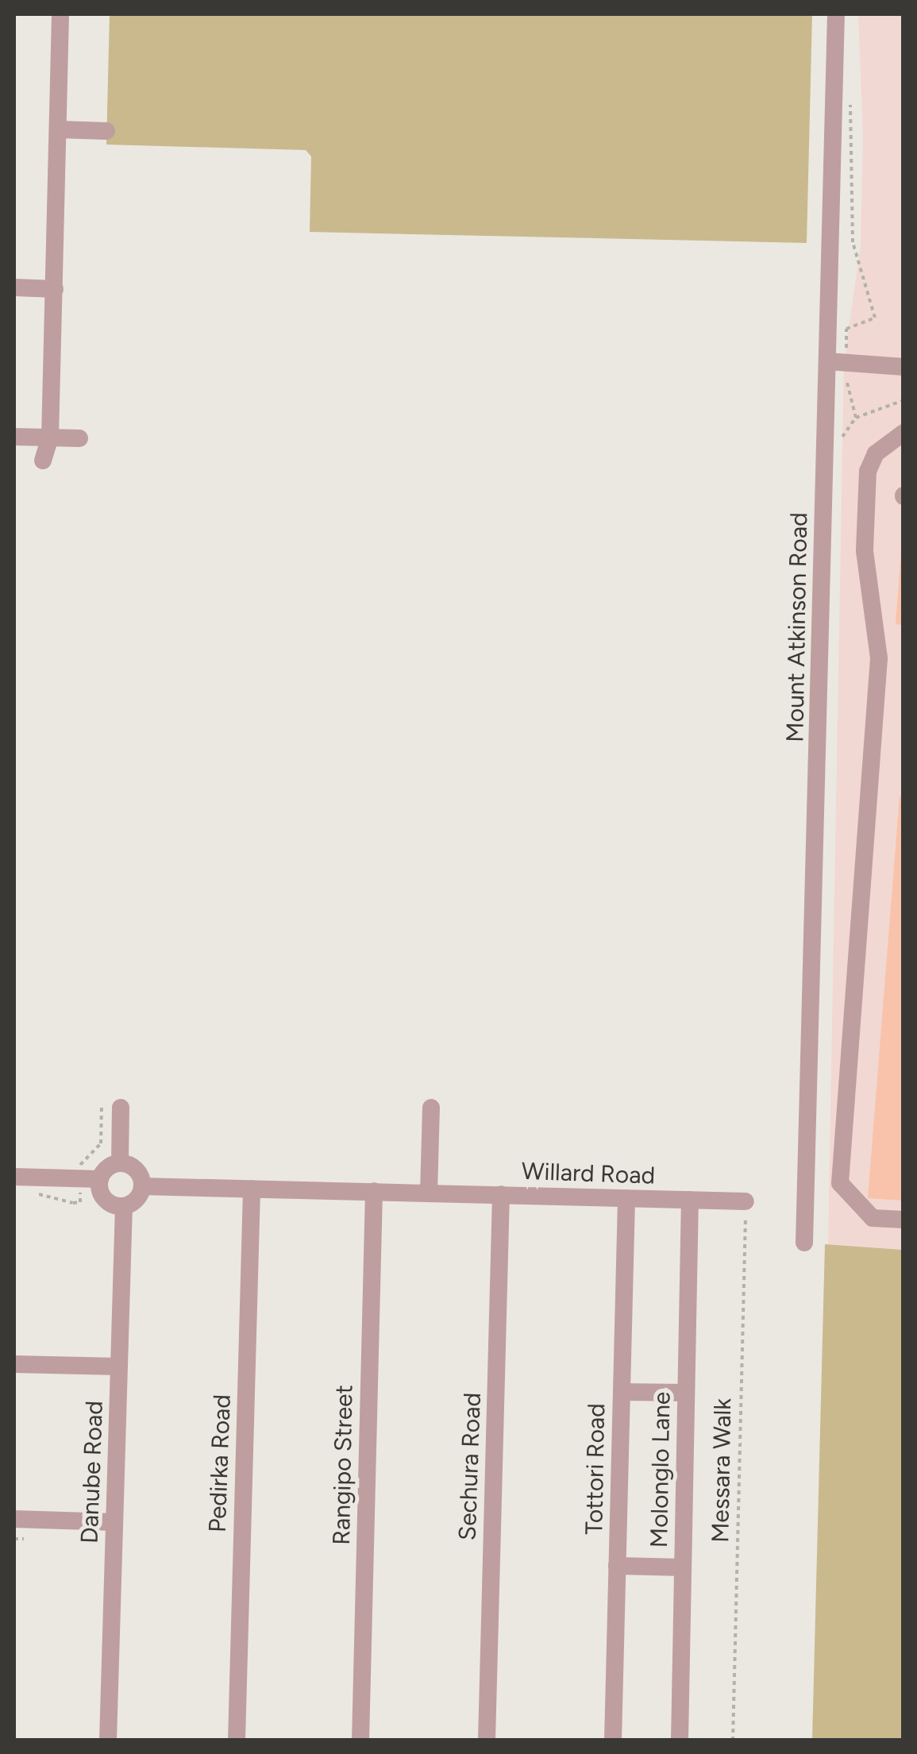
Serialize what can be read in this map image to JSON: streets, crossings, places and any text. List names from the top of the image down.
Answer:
{
  "streets": {
    "street": [
      "Mount Atkinson Road",
      "Willard Road",
      "Pedirka Road",
      "Rangipo Street",
      "Sechura Road",
      "Tottori Road",
      "Molonglo Lane",
      "Danube Road"
    ],
    "path": ["Messara Walk"]
  },
  "crossings": [
    ["Willard Road", "Pedirka Road"],
    ["Willard Road", "Rangipo Street"],
    ["Willard Road", "Sechura Road"],
    ["Willard Road", "Tottori Road"],
    ["Willard Road", "Molonglo Lane"],
    ["Willard Road", "Messara Walk"],
    ["Willard Road", "Danube Road"]
  ]
}
